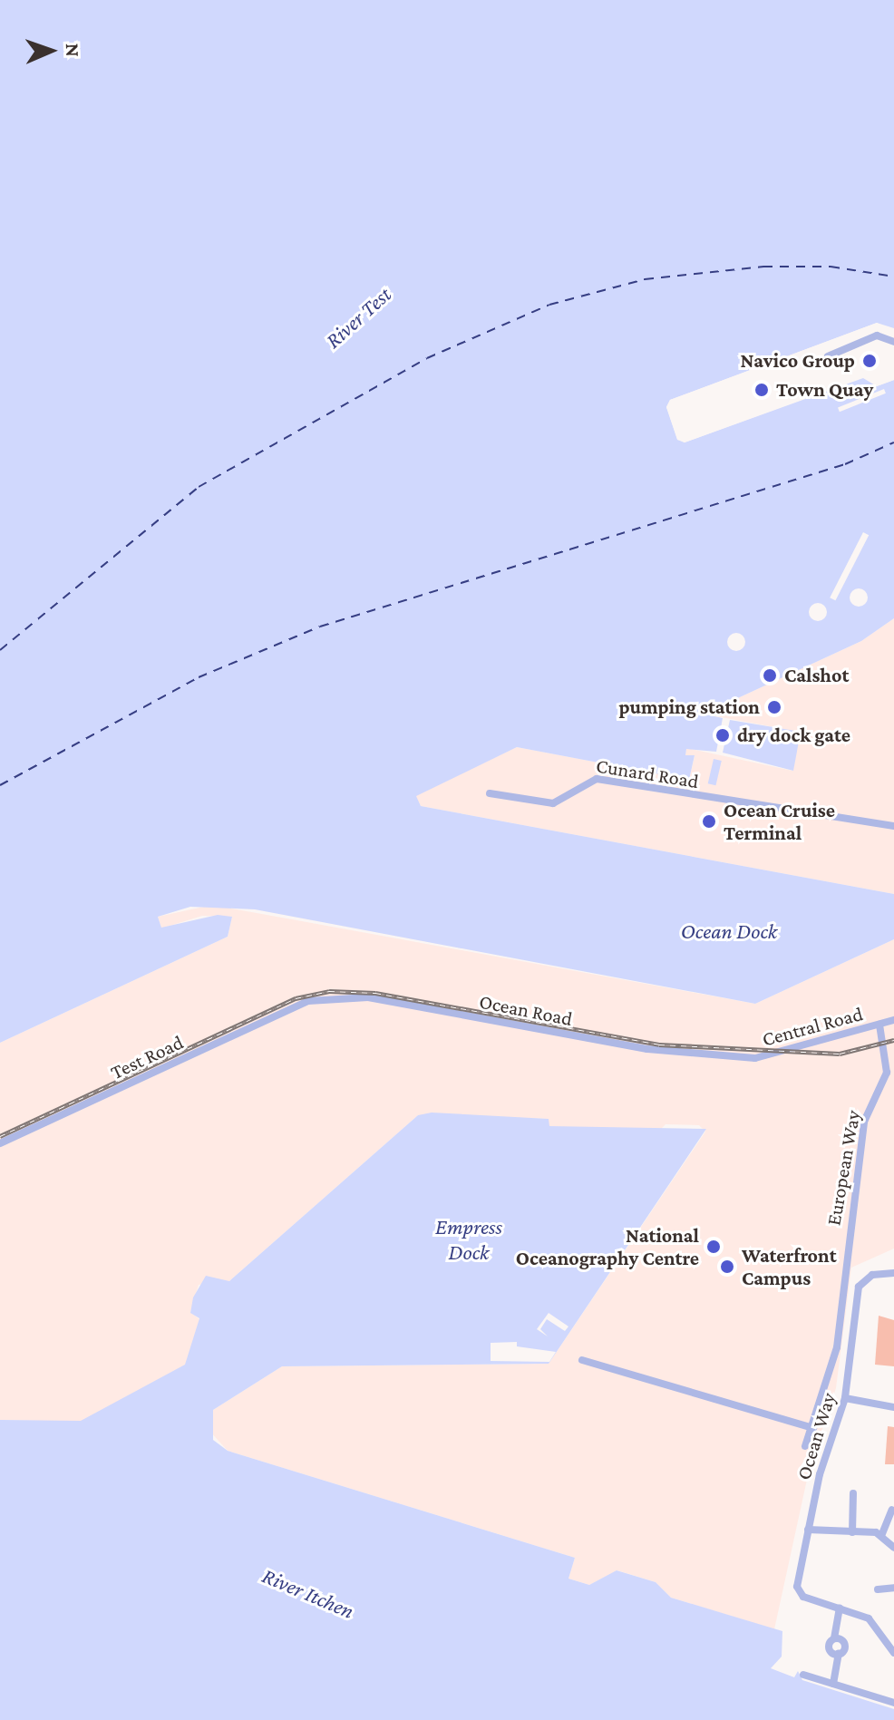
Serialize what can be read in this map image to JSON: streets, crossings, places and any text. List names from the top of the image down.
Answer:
{
  "streets": {
    "street": [
      "Cunard Road",
      "Ocean Road",
      "Central Road",
      "Test Road",
      "European Way",
      "Ocean Way"
    ]
  },
  "crossings": [
    ["Ocean Road", "Central Road"],
    ["Ocean Road", "Test Road"],
    ["Central Road", "European Way"]
  ],
  "water": [
    "River Test",
    "Ocean Dock",
    "Empress Dock",
    "River Itchen"
  ],
  "places": [
    "Navico Group",
    "Town Quay",
    "Calshot",
    "pumping station",
    "dry dock gate",
    "Ocean Cruise Terminal",
    "National Oceanography Centre",
    "Waterfront Campus"
  ],
  "north": "right"
}
